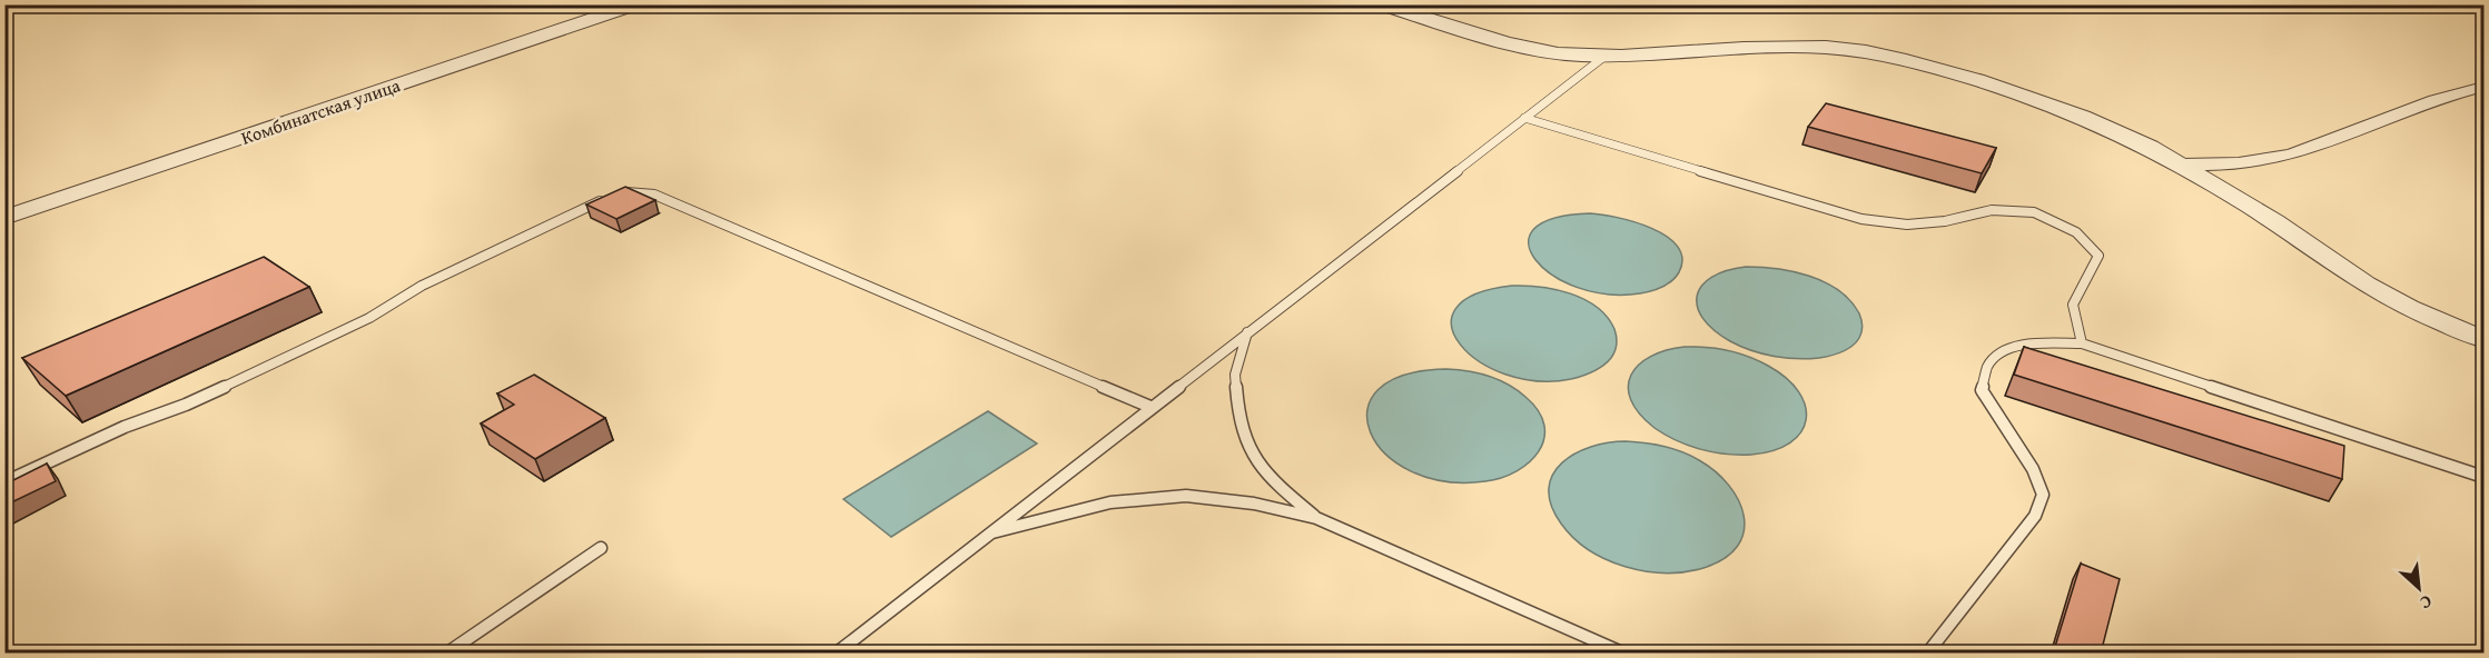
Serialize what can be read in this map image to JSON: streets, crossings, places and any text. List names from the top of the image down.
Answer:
{
  "streets": {
    "street": ["Комбинатская улица"]
  },
  "north": "bottom right"
}
